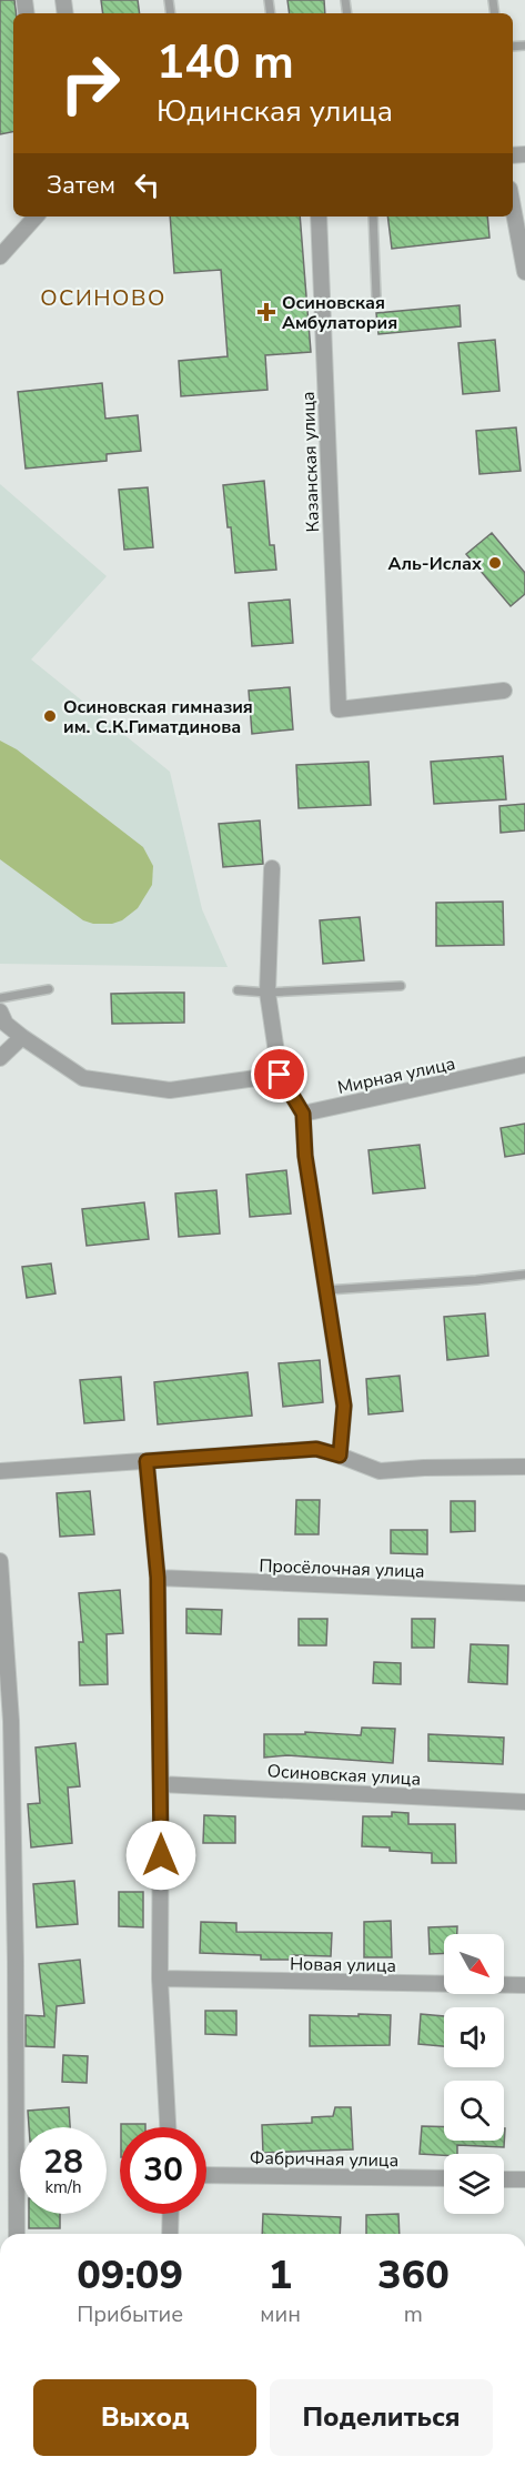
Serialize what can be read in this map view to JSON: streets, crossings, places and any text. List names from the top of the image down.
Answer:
{
  "streets": {
    "street": [
      "Казанская улица",
      "Мирная улица",
      "Просёлочная улица",
      "Осиновская улица",
      "Новая улица",
      "Фабричная улица"
    ]
  },
  "districts": ["ОСИНОВО"],
  "places": {
    "health": ["Осиновская Амбулатория"],
    "other": ["Аль-Ислах", "Осиновская гимназия им. С.К.Гиматдинова"]
  },
  "north": "bottom right",
  "page": {
    "turn": ["140 m", "Юдинская улица"],
    "then": "Затем",
    "speed": "28 km/h",
    "limit": "30",
    "eta": [
      "09:09",
      "Прибытие",
      "1",
      "мин",
      "360",
      "m"
    ],
    "buttons": ["Выход", "Поделиться"]
  }
}
